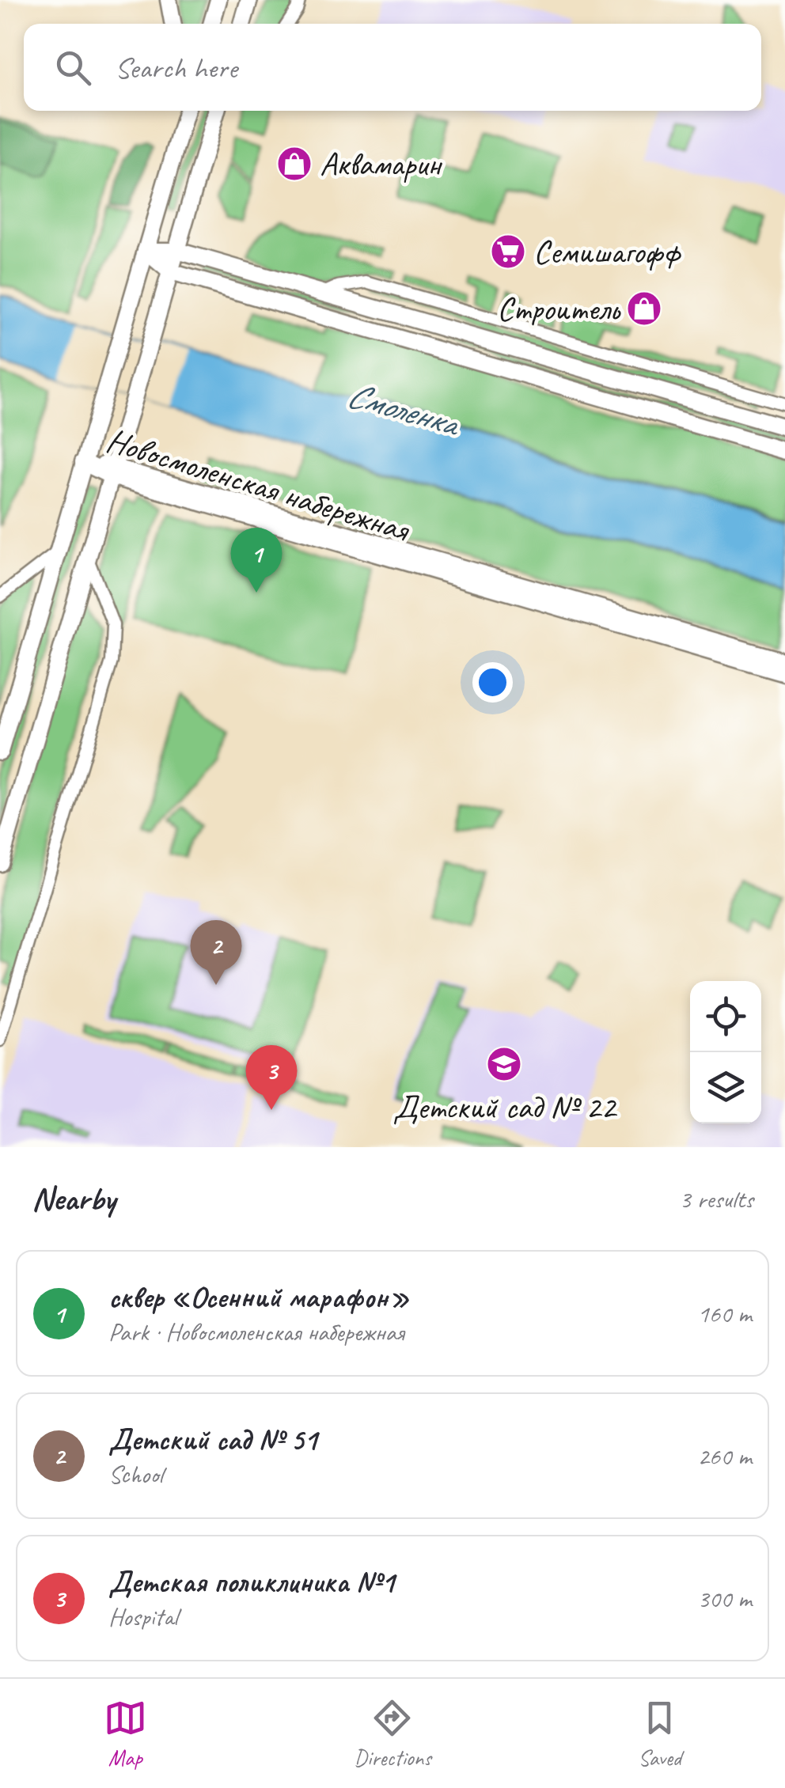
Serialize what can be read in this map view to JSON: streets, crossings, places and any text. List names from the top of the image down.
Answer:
{
  "streets": {
    "street": ["Новосмоленская набережная"]
  },
  "water": ["Смоленка"],
  "places": {
    "shop": ["Аквамарин", "Строитель"],
    "supermarket": ["Семишагофф"],
    "school or university": ["Детский сад № 22"]
  },
  "page": {
    "search": "Search here",
    "pins": ["1", "2", "3"],
    "heading": ["Nearby", "3 results"],
    "list": [
      {
        "mark": "1",
        "name": "сквер «Осенний марафон»",
        "note": "Park · Новосмоленская набережная",
        "value": "160 m"
      },
      {
        "mark": "2",
        "name": "Детский сад № 51",
        "note": "School",
        "value": "260 m"
      },
      {
        "mark": "3",
        "name": "Детская поликлиника №1",
        "note": "Hospital",
        "value": "300 m"
      }
    ],
    "nav": ["Map", "Directions", "Saved"]
  }
}
